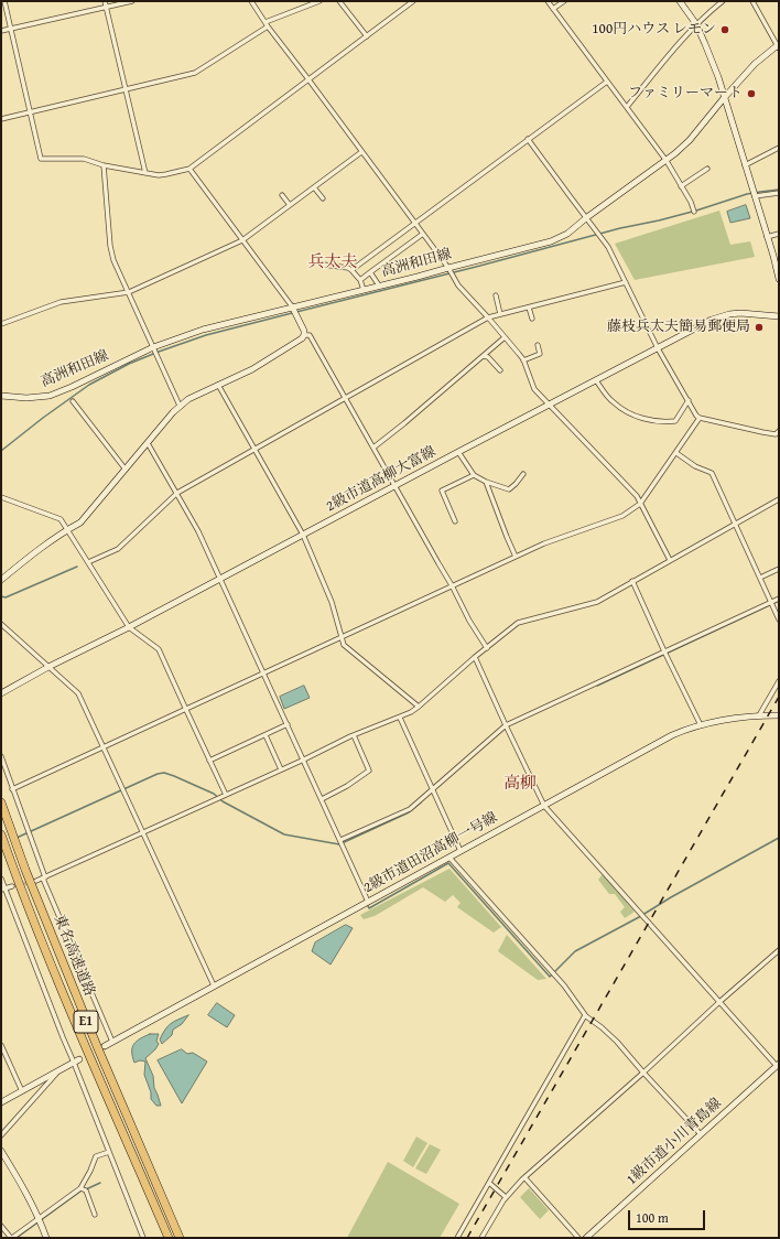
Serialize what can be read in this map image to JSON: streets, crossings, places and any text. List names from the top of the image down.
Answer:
{
  "streets": {
    "highway": ["東名高速道路", "E1"],
    "street": [
      "高洲和田線",
      "2級市道高柳大富線",
      "2級市道田沼高柳一号線",
      "1級市道小川青島線"
    ]
  },
  "districts": ["兵太夫", "高柳"],
  "places": ["100円ハウス レモン", "ファミリーマート", "藤枝兵太夫簡易郵便局"],
  "scale_bar": "100 m"
}
